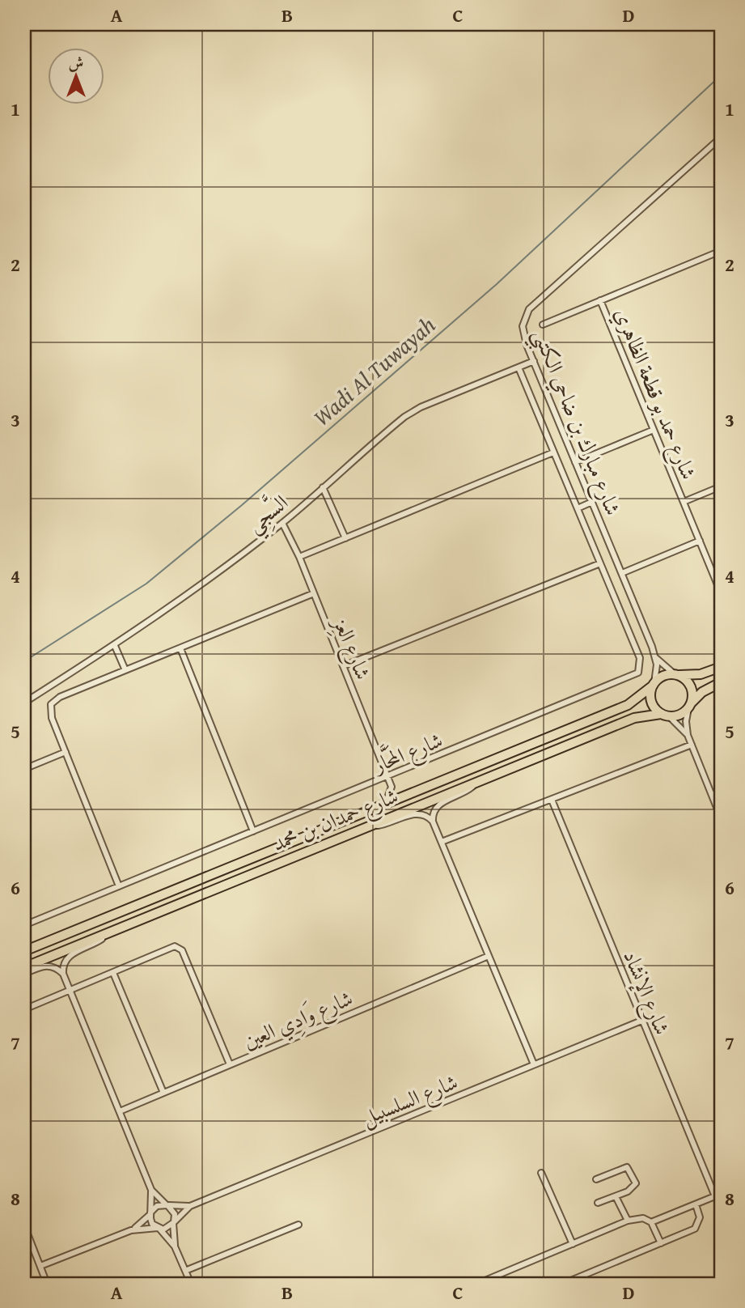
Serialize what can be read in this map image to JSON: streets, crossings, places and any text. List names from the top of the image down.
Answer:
{
  "streets": {
    "main road": ["شارع حمدان بن محمد"],
    "street": [
      "شارع حمد بو قطعة الظاهري",
      "شارع مبارك بن ضاحي الكتبي",
      "السَّجِي",
      "شارع العِز",
      "شارع المَحَّار",
      "شارع الإنشاد",
      "شارع وَادِي العين",
      "شارع السلسبيل"
    ]
  },
  "crossings": [
    ["شارع مبارك بن ضاحي الكتبي", "السَّجِي"],
    ["شارع مبارك بن ضاحي الكتبي", "شارع حمدان بن محمد"],
    ["السَّجِي", "شارع العِز"],
    ["السَّجِي", "شارع المَحَّار"],
    ["شارع العِز", "شارع المَحَّار"],
    ["شارع الإنشاد", "شارع السلسبيل"]
  ],
  "water": ["Wadi Al Tuwayah"],
  "north": "top",
  "grid": {
    "columns": [
      "A",
      "B",
      "C",
      "D"
    ],
    "rows": [
      "1",
      "2",
      "3",
      "4",
      "5",
      "6",
      "7",
      "8"
    ]
  }
}
